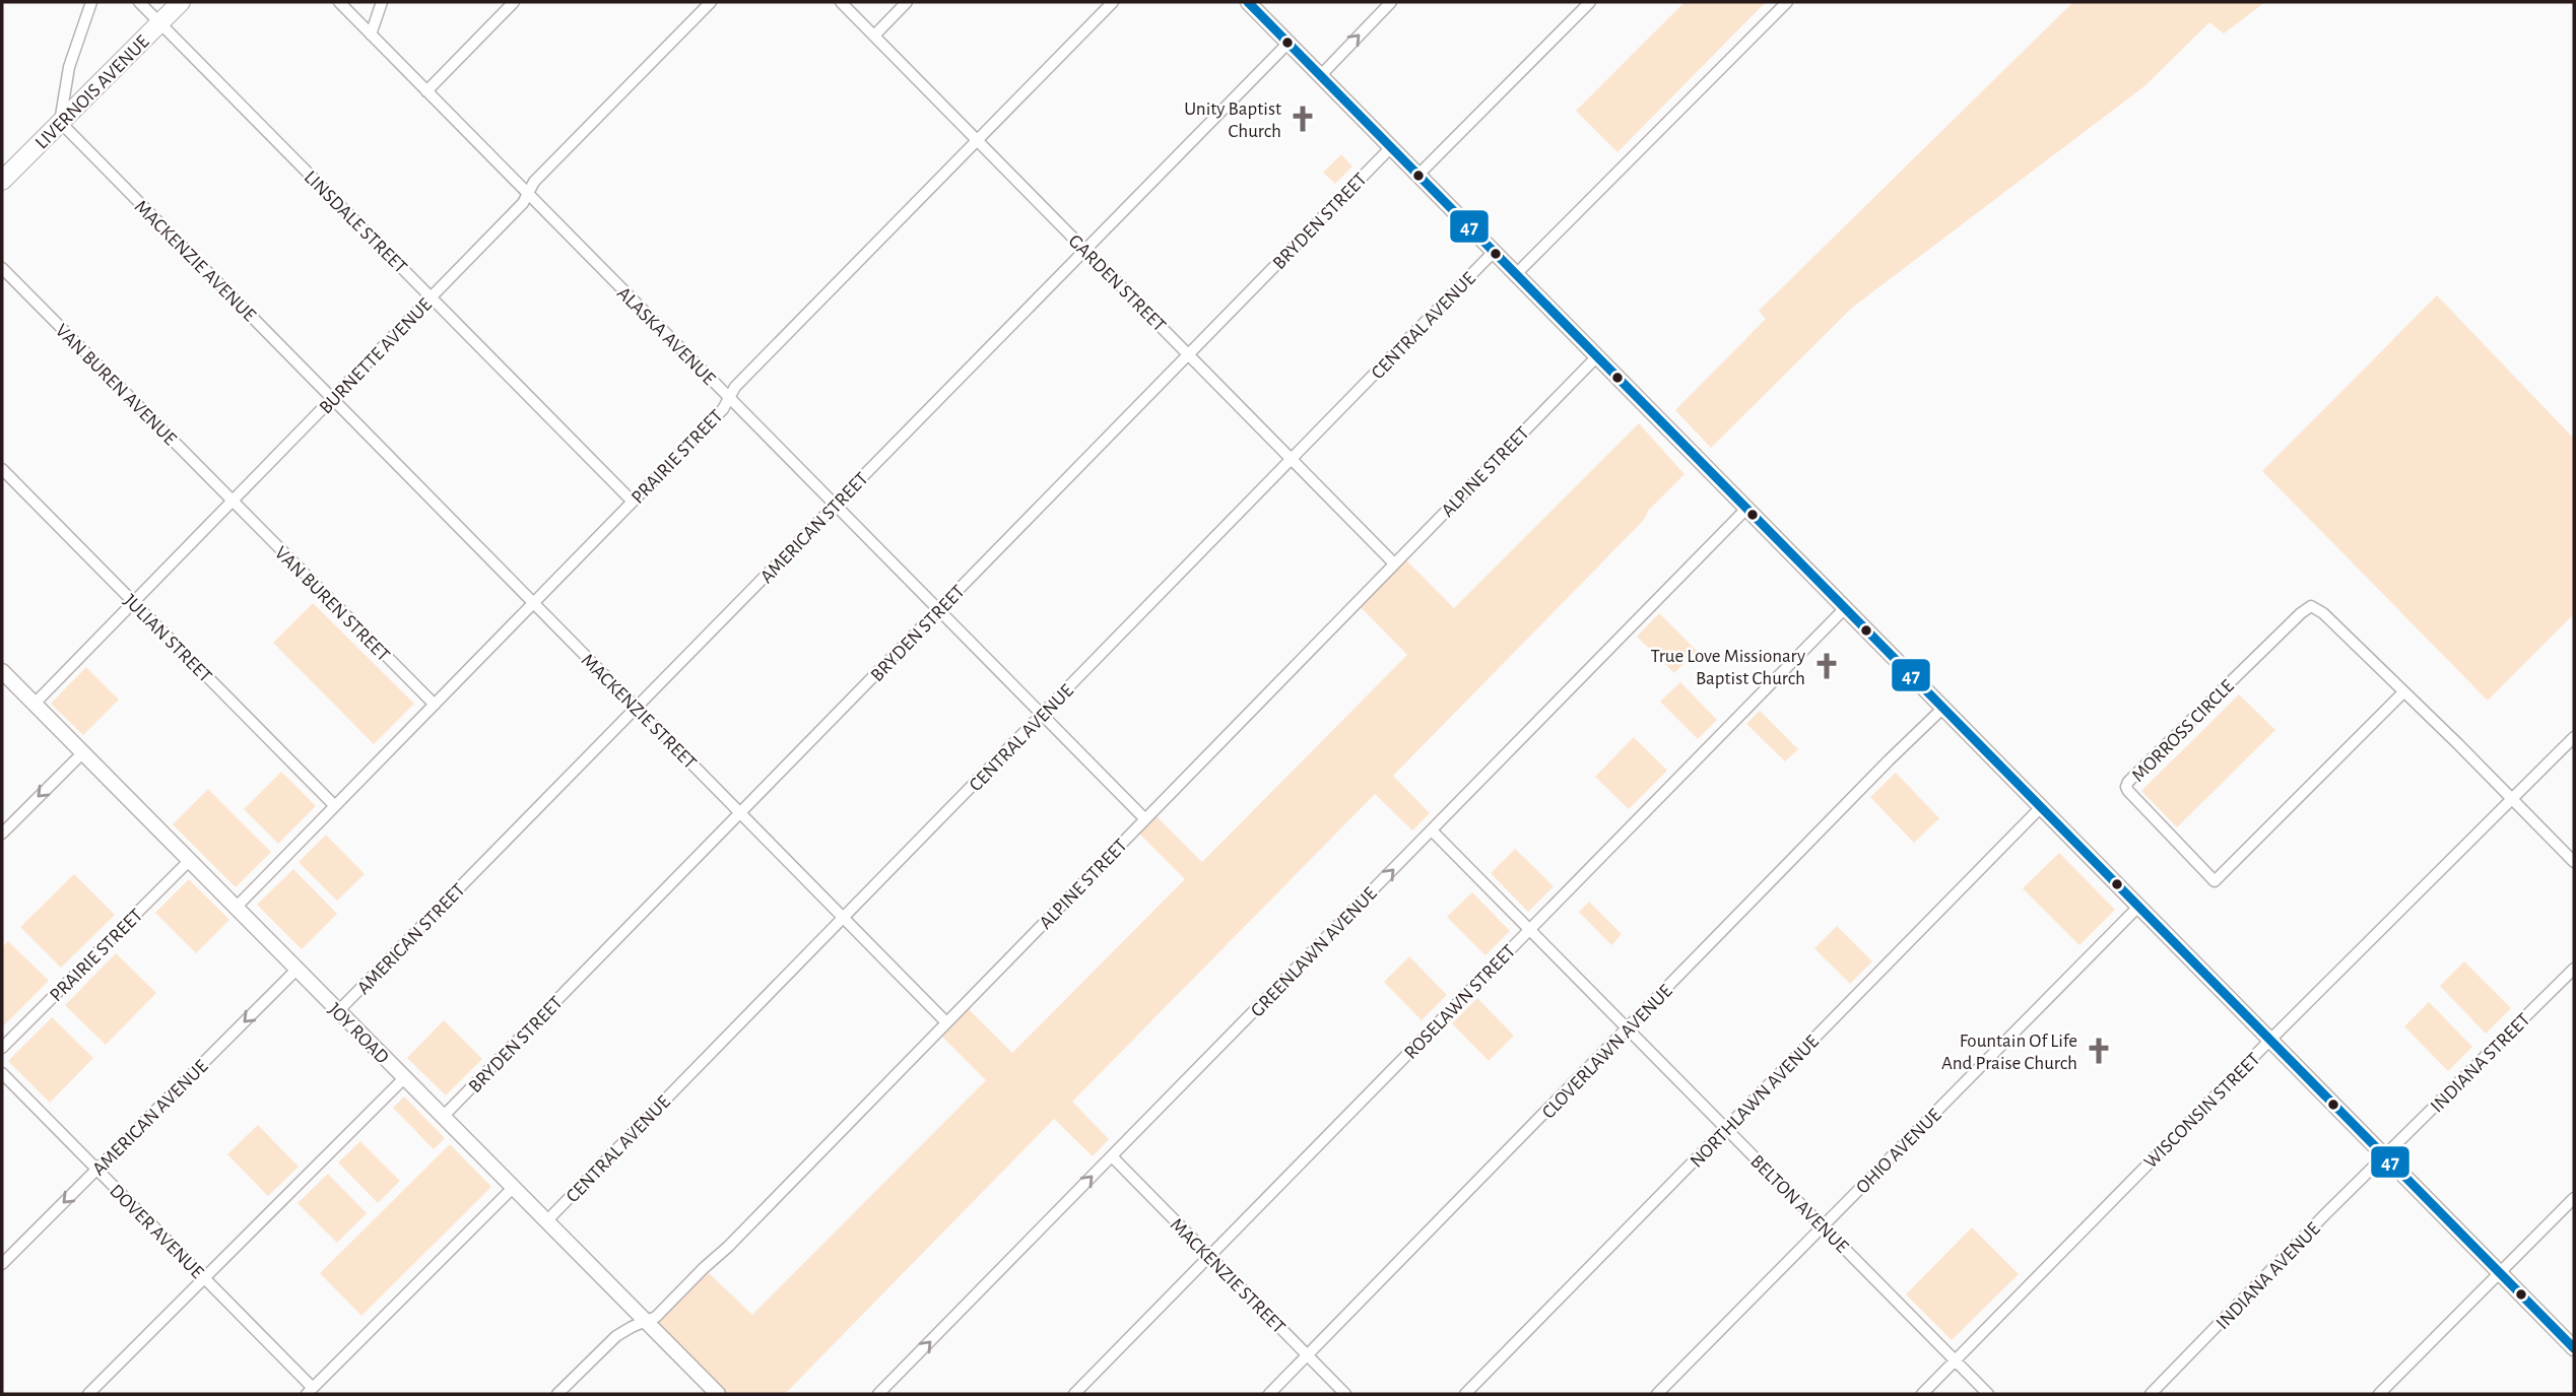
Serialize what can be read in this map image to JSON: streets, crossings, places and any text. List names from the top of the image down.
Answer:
{
  "streets": {
    "main road": ["LIVERNOIS AVENUE"],
    "street": [
      "BRYDEN STREET",
      "LINSDALE STREET",
      "MACKENZIE AVENUE",
      "GARDEN STREET",
      "CENTRAL AVENUE",
      "ALASKA AVENUE",
      "BURNETTE AVENUE",
      "VAN BUREN AVENUE",
      "PRAIRIE STREET",
      "ALPINE STREET",
      "AMERICAN STREET",
      "VAN BUREN STREET",
      "JULIAN STREET",
      "MACKENZIE STREET",
      "MORROSS CIRCLE",
      "GREENLAWN AVENUE",
      "ROSELAWN STREET",
      "JOY ROAD",
      "CLOVERLAWN AVENUE",
      "INDIANA STREET",
      "NORTHLAWN AVENUE",
      "WISCONSIN STREET",
      "AMERICAN AVENUE",
      "OHIO AVENUE",
      "BELTON AVENUE",
      "DOVER AVENUE",
      "INDIANA AVENUE"
    ]
  },
  "crossings": [
    ["LIVERNOIS AVENUE", "LINSDALE STREET"],
    ["LIVERNOIS AVENUE", "MACKENZIE AVENUE"],
    ["BRYDEN STREET", "GARDEN STREET"],
    ["BRYDEN STREET", "ALASKA AVENUE"],
    ["BRYDEN STREET", "MACKENZIE STREET"],
    ["BRYDEN STREET", "JOY ROAD"],
    ["LINSDALE STREET", "BURNETTE AVENUE"],
    ["LINSDALE STREET", "PRAIRIE STREET"],
    ["MACKENZIE AVENUE", "BURNETTE AVENUE"],
    ["MACKENZIE AVENUE", "MACKENZIE STREET"],
    ["GARDEN STREET", "CENTRAL AVENUE"],
    ["GARDEN STREET", "PRAIRIE STREET"],
    ["GARDEN STREET", "ALPINE STREET"],
    ["GARDEN STREET", "AMERICAN STREET"],
    ["CENTRAL AVENUE", "ALASKA AVENUE"],
    ["CENTRAL AVENUE", "MACKENZIE STREET"],
    ["CENTRAL AVENUE", "JOY ROAD"],
    ["ALASKA AVENUE", "BURNETTE AVENUE"],
    ["ALASKA AVENUE", "PRAIRIE STREET"],
    ["ALASKA AVENUE", "ALPINE STREET"],
    ["ALASKA AVENUE", "AMERICAN STREET"],
    ["BURNETTE AVENUE", "VAN BUREN AVENUE"],
    ["BURNETTE AVENUE", "VAN BUREN STREET"],
    ["BURNETTE AVENUE", "JULIAN STREET"],
    ["BURNETTE AVENUE", "MACKENZIE STREET"],
    ["BURNETTE AVENUE", "JOY ROAD"],
    ["VAN BUREN AVENUE", "VAN BUREN STREET"],
    ["PRAIRIE STREET", "VAN BUREN STREET"],
    ["PRAIRIE STREET", "JULIAN STREET"],
    ["PRAIRIE STREET", "MACKENZIE STREET"],
    ["PRAIRIE STREET", "JOY ROAD"],
    ["ALPINE STREET", "MACKENZIE STREET"],
    ["ALPINE STREET", "JOY ROAD"],
    ["AMERICAN STREET", "MACKENZIE STREET"],
    ["AMERICAN STREET", "JOY ROAD"],
    ["MACKENZIE STREET", "GREENLAWN AVENUE"],
    ["MACKENZIE STREET", "ROSELAWN STREET"],
    ["MACKENZIE STREET", "CLOVERLAWN AVENUE"],
    ["MORROSS CIRCLE", "WISCONSIN STREET"],
    ["GREENLAWN AVENUE", "BELTON AVENUE"],
    ["ROSELAWN STREET", "BELTON AVENUE"],
    ["JOY ROAD", "AMERICAN AVENUE"],
    ["CLOVERLAWN AVENUE", "BELTON AVENUE"],
    ["INDIANA STREET", "INDIANA AVENUE"],
    ["NORTHLAWN AVENUE", "BELTON AVENUE"],
    ["WISCONSIN STREET", "BELTON AVENUE"],
    ["AMERICAN AVENUE", "DOVER AVENUE"],
    ["OHIO AVENUE", "BELTON AVENUE"]
  ],
  "one_way": ["GREENLAWN AVENUE", "AMERICAN AVENUE"],
  "places": {
    "church": ["Unity Baptist Church", "True Love Missionary Baptist Church", "Fountain Of Life And Praise Church"]
  },
  "lines": ["transit line 47"]
}
